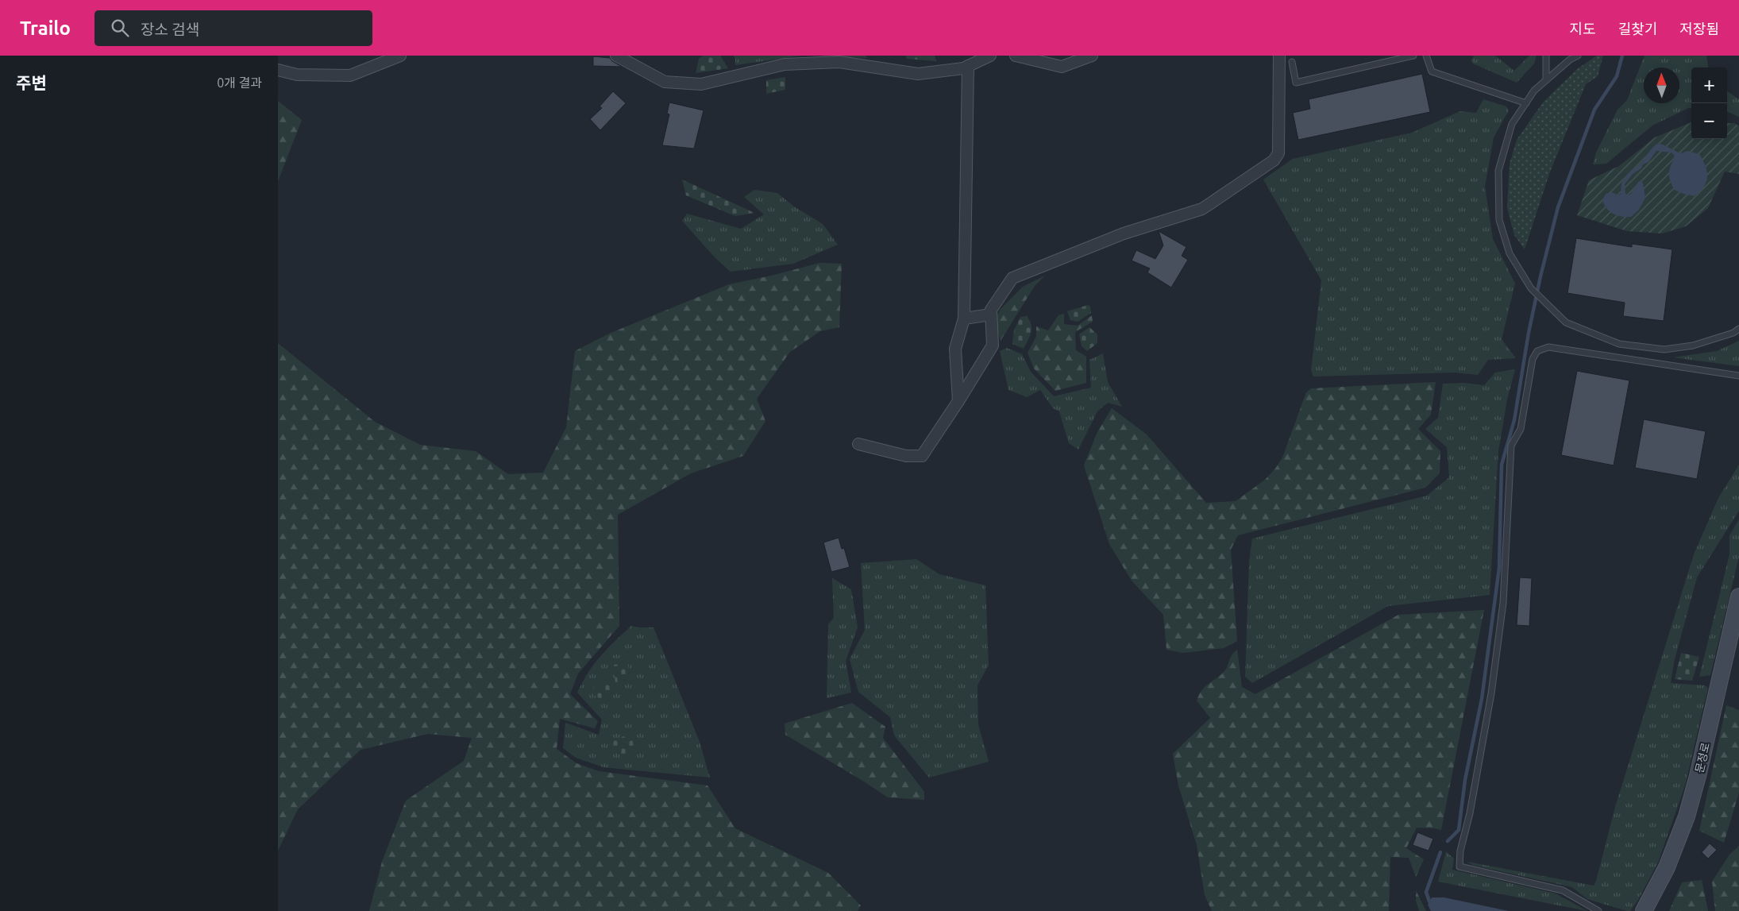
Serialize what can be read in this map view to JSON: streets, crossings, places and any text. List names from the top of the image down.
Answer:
{
  "streets": {
    "main road": ["문정로"]
  },
  "north": "top",
  "page": {
    "header": "Trailo",
    "search": "장소 검색",
    "nav": ["지도", "길찾기", "저장됨"],
    "heading": ["주변", "0개 결과"],
    "map_buttons": ["+", "−"]
  }
}
